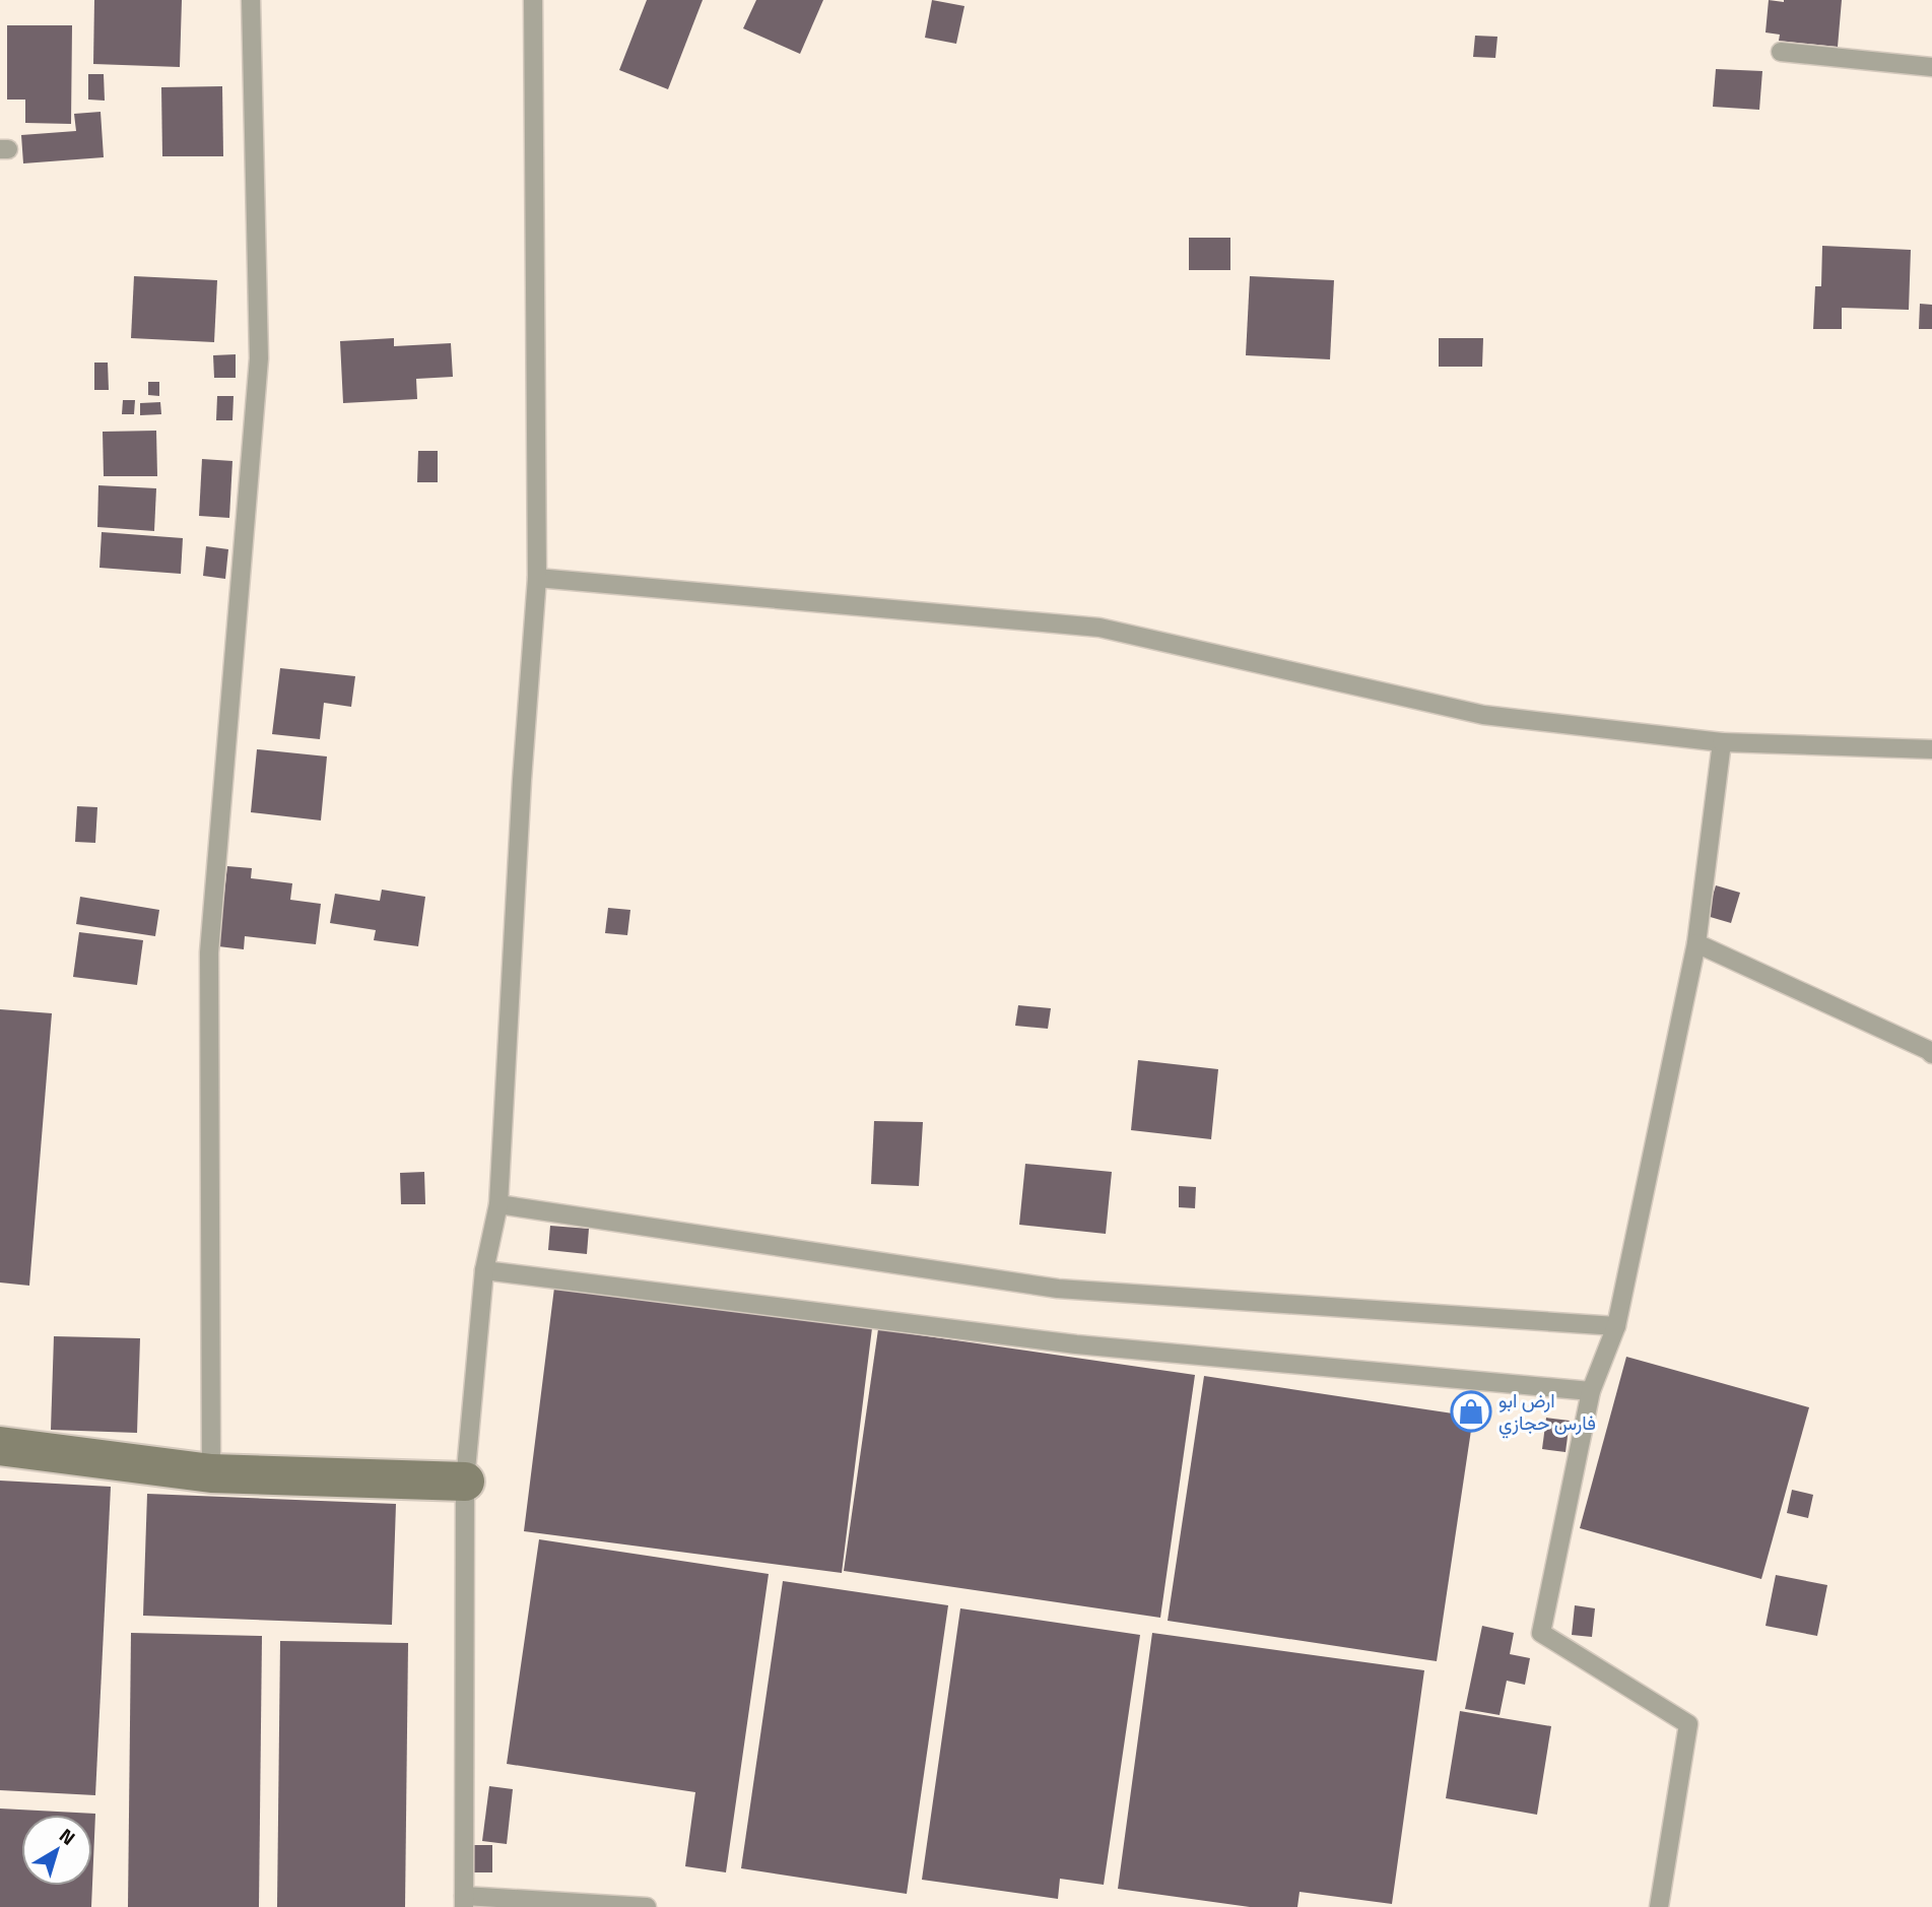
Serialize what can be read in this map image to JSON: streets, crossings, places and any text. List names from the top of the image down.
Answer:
{
  "places": {
    "shop": ["ارض ابو فارس حجازي"]
  },
  "north": "top right"
}
